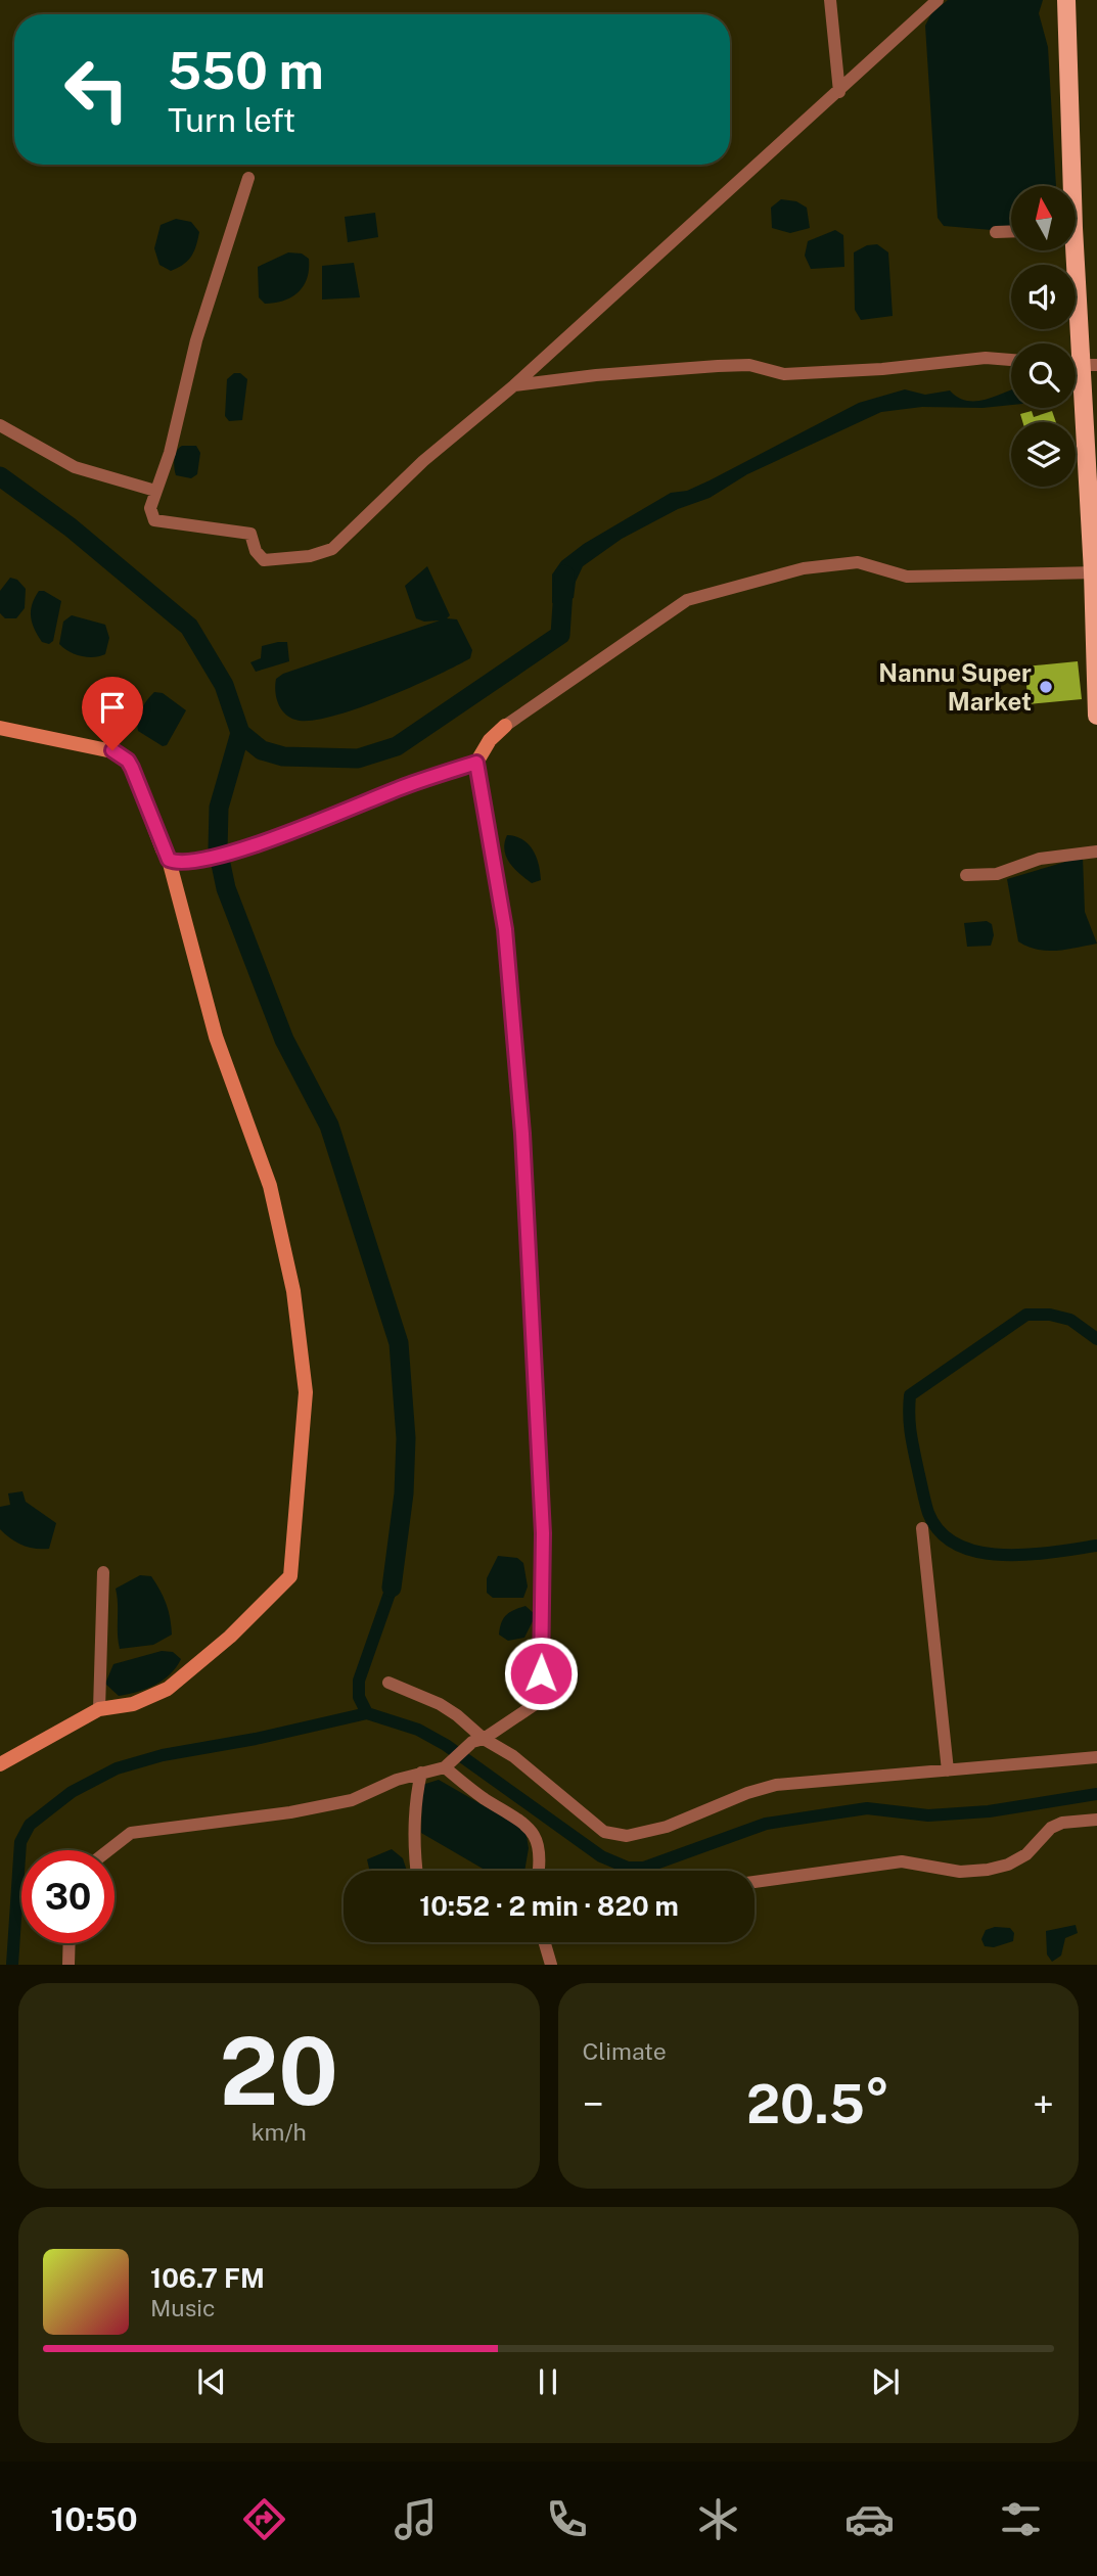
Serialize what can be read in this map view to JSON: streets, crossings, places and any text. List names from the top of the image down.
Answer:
{
  "places": ["Nannu Super Market"],
  "north": "top",
  "page": {
    "turn": ["550 m", "Turn left"],
    "limit": "30",
    "trip": "10:52 · 2 min · 820 m",
    "tile": [
      ["20", "km/h"],
      "Climate"
    ],
    "heat": ["−", "20.5°", "+"],
    "song": ["106.7 FM", "Music"],
    "tabs": "10:50"
  }
}
